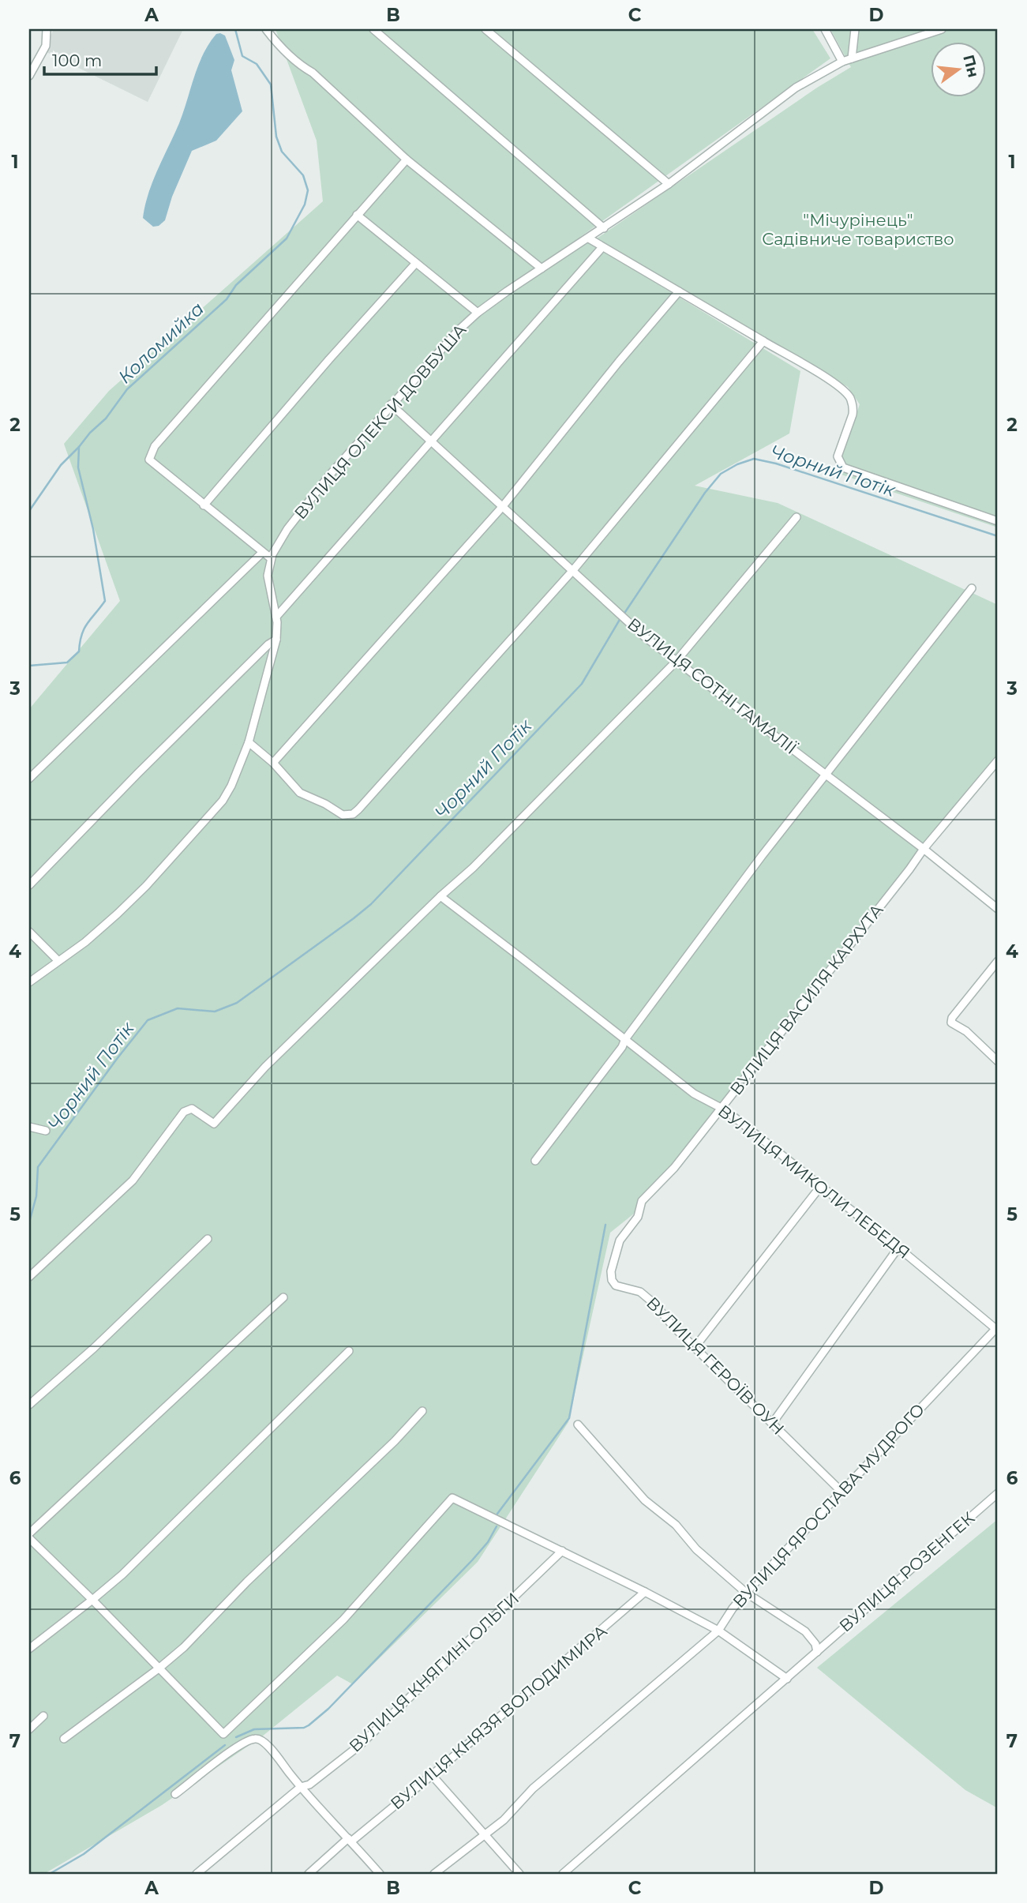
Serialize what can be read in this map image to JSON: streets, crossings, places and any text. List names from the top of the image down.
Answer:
{
  "streets": {
    "street": [
      "ВУЛИЦЯ ОЛЕКСИ ДОВБУША",
      "ВУЛИЦЯ СОТНІ ГАМАЛІЇ",
      "ВУЛИЦЯ ВАСИЛЯ КАРХУТА",
      "ВУЛИЦЯ МИКОЛИ ЛЕБЕДЯ",
      "ВУЛИЦЯ ГЕРОЇВ ОУН",
      "ВУЛИЦЯ ЯРОСЛАВА МУДРОГО",
      "ВУЛИЦЯ РОЗЕНГЕК",
      "ВУЛИЦЯ КНЯГИНІ ОЛЬГИ",
      "ВУЛИЦЯ КНЯЗЯ ВОЛОДИМИРА"
    ]
  },
  "crossings": [
    ["ВУЛИЦЯ ОЛЕКСИ ДОВБУША", "ВУЛИЦЯ СОТНІ ГАМАЛІЇ"],
    ["ВУЛИЦЯ СОТНІ ГАМАЛІЇ", "ВУЛИЦЯ ВАСИЛЯ КАРХУТА"],
    ["ВУЛИЦЯ ВАСИЛЯ КАРХУТА", "ВУЛИЦЯ МИКОЛИ ЛЕБЕДЯ"],
    ["ВУЛИЦЯ ВАСИЛЯ КАРХУТА", "ВУЛИЦЯ ГЕРОЇВ ОУН"],
    ["ВУЛИЦЯ МИКОЛИ ЛЕБЕДЯ", "ВУЛИЦЯ ЯРОСЛАВА МУДРОГО"],
    ["ВУЛИЦЯ ГЕРОЇВ ОУН", "ВУЛИЦЯ ЯРОСЛАВА МУДРОГО"]
  ],
  "water": ["Коломийка", "Чорний Потік"],
  "parks": ["\"Мічурінець\" Садівниче товариство"],
  "scale_bar": "100 m",
  "north": "right",
  "grid": {
    "columns": [
      "A",
      "B",
      "C",
      "D"
    ],
    "rows": [
      "1",
      "2",
      "3",
      "4",
      "5",
      "6",
      "7"
    ]
  }
}
